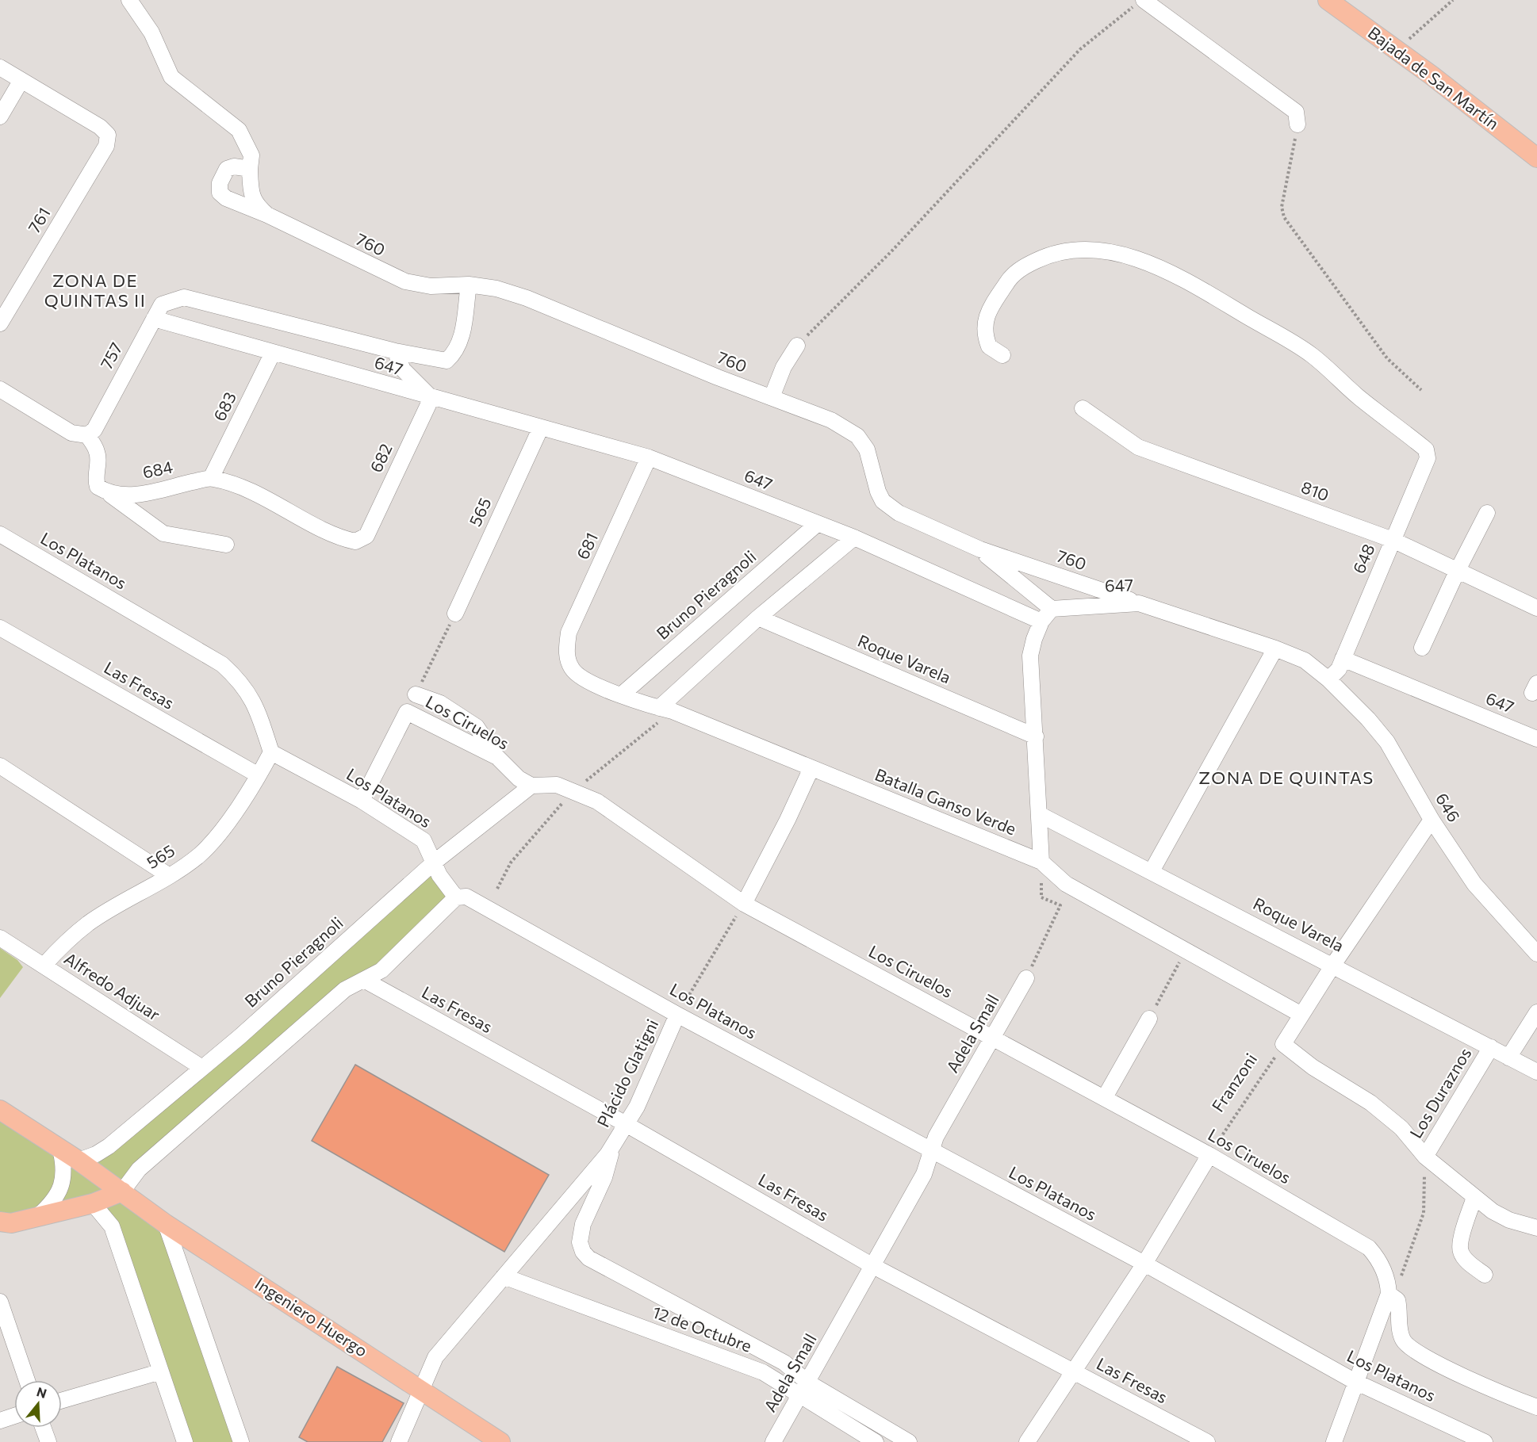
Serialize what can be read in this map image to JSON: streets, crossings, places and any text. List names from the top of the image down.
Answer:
{
  "streets": {
    "main road": ["Bajada de San Martín", "Ingeniero Huergo"],
    "street": [
      "761",
      "760",
      "757",
      "647",
      "683",
      "682",
      "684",
      "810",
      "565",
      "681",
      "648",
      "Los Platanos",
      "Bruno Pieragnoli",
      "Roque Varela",
      "Las Fresas",
      "Los Ciruelos",
      "Batalla Ganso Verde",
      "646",
      "Alfredo Adjuar",
      "Adela Small",
      "Plácido Glatigni",
      "Los Duraznos",
      "12 de Octubre"
    ],
    "path": ["Franzoni"]
  },
  "crossings": [
    ["760", "647"],
    ["757", "647"],
    ["647", "683"],
    ["647", "682"],
    ["647", "565"],
    ["647", "681"],
    ["647", "648"],
    ["647", "Bruno Pieragnoli"],
    ["647", "646"],
    ["683", "684"],
    ["682", "684"],
    ["810", "648"],
    ["565", "Los Platanos"],
    ["565", "Las Fresas"],
    ["565", "Alfredo Adjuar"],
    ["681", "Batalla Ganso Verde"],
    ["648", "646"],
    ["Los Platanos", "Bruno Pieragnoli"],
    ["Los Platanos", "Los Ciruelos"],
    ["Los Platanos", "Adela Small"],
    ["Los Platanos", "Plácido Glatigni"],
    ["Bruno Pieragnoli", "Los Ciruelos"],
    ["Bruno Pieragnoli", "Batalla Ganso Verde"],
    ["Bruno Pieragnoli", "Alfredo Adjuar"],
    ["Bruno Pieragnoli", "Ingeniero Huergo"],
    ["Roque Varela", "Los Duraznos"],
    ["Las Fresas", "Adela Small"],
    ["Las Fresas", "Plácido Glatigni"],
    ["Los Ciruelos", "Adela Small"],
    ["Los Ciruelos", "Plácido Glatigni"],
    ["Los Ciruelos", "Franzoni"],
    ["Los Ciruelos", "Los Duraznos"],
    ["Adela Small", "12 de Octubre"],
    ["Plácido Glatigni", "Ingeniero Huergo"],
    ["Plácido Glatigni", "12 de Octubre"]
  ],
  "districts": ["ZONA DE QUINTAS II", "ZONA DE QUINTAS"],
  "north": "top"
}
